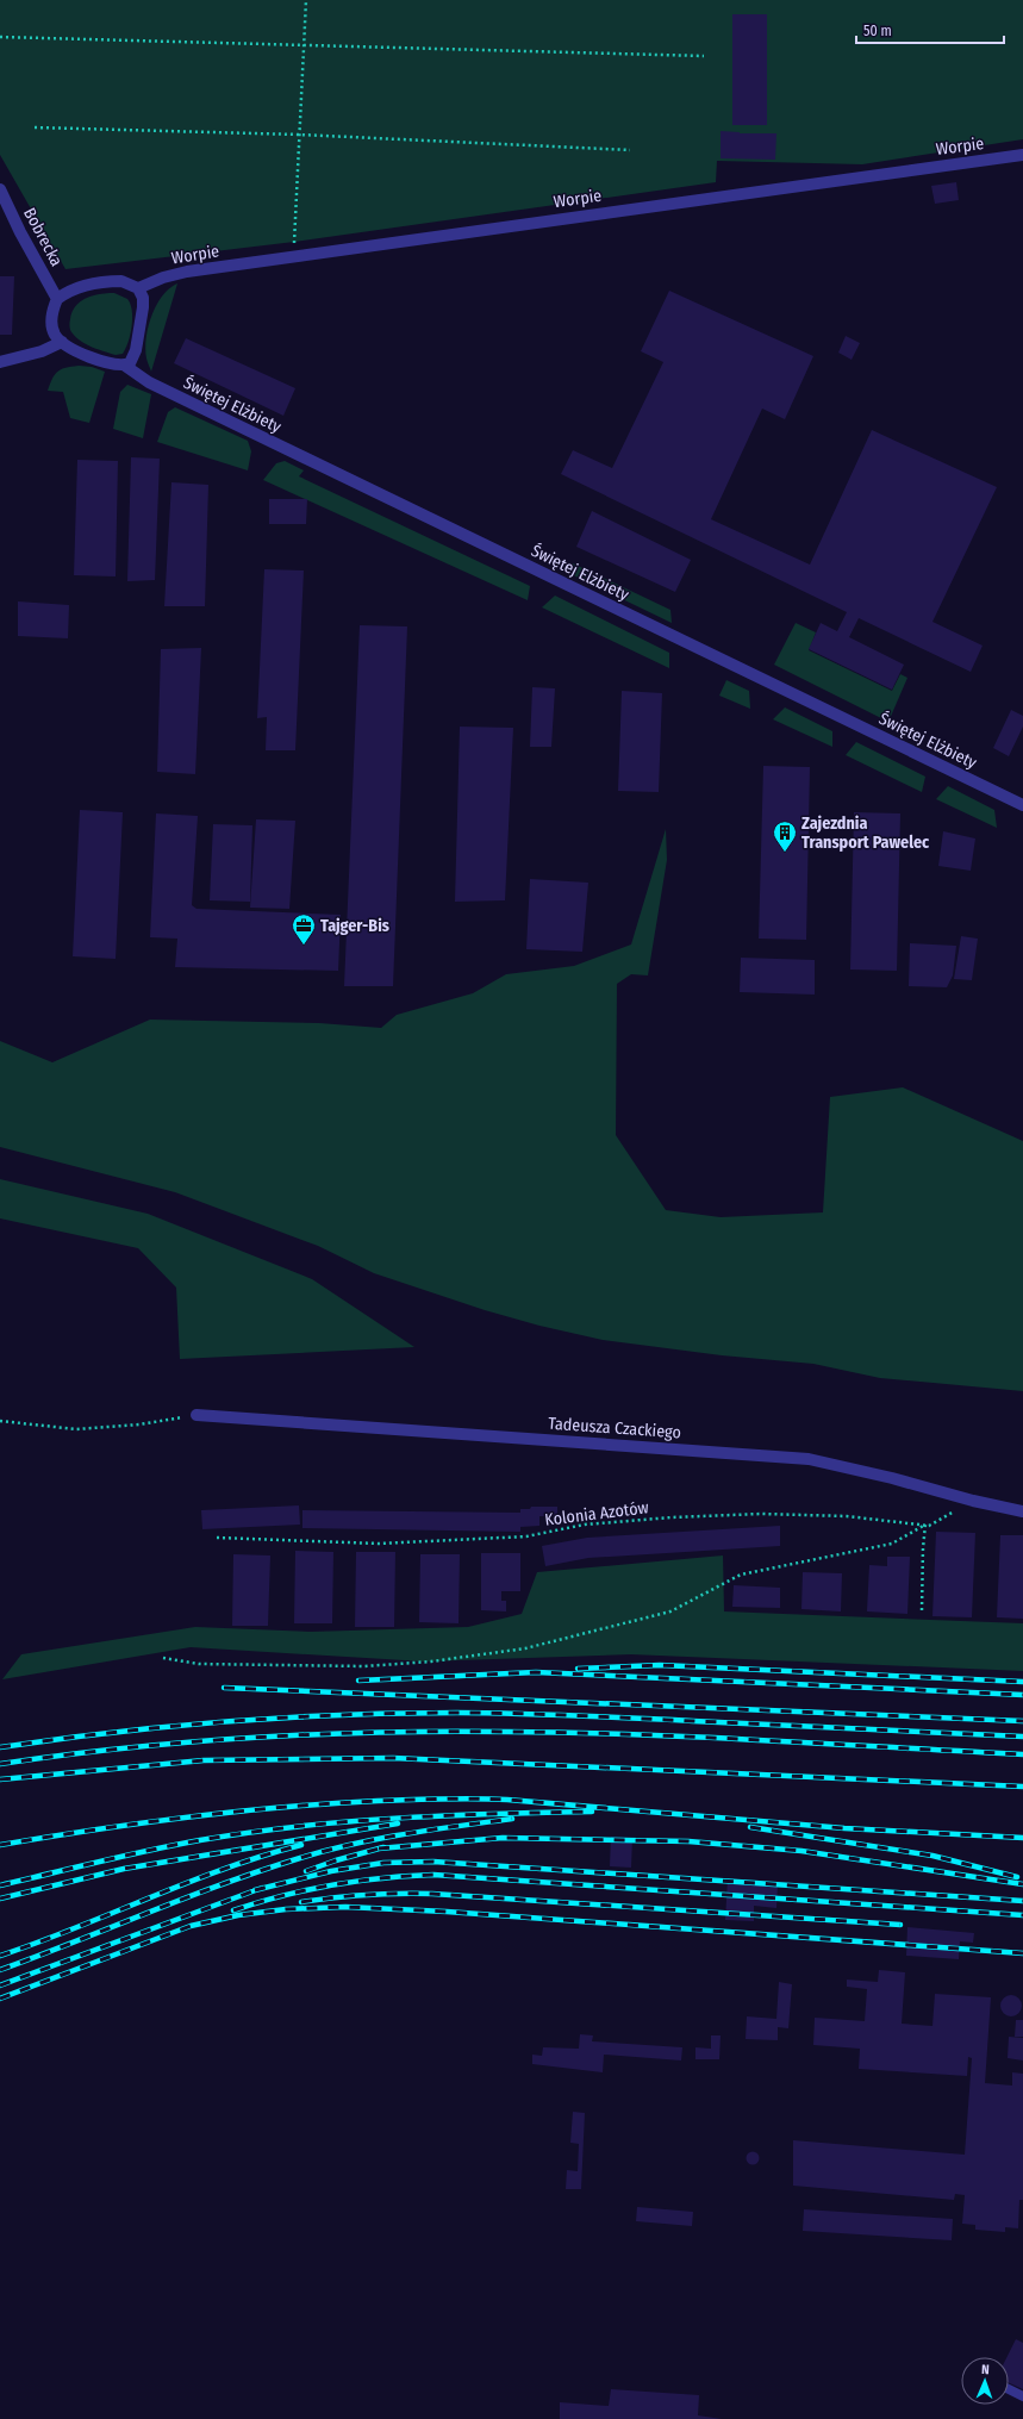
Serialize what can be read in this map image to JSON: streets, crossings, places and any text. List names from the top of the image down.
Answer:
{
  "streets": {
    "street": [
      "Worpie",
      "Bobrecka",
      "Świętej Elżbiety",
      "Tadeusza Czackiego"
    ],
    "path": ["Kolonia Azotów"]
  },
  "crossings": [
    ["Worpie", "Bobrecka"],
    ["Worpie", "Świętej Elżbiety"],
    ["Bobrecka", "Świętej Elżbiety"],
    ["Tadeusza Czackiego", "Kolonia Azotów"]
  ],
  "places": {
    "building": ["Zajezdnia Transport Pawelec"],
    "office": ["Tajger-Bis"]
  },
  "scale_bar": "50 m",
  "north": "top"
}
